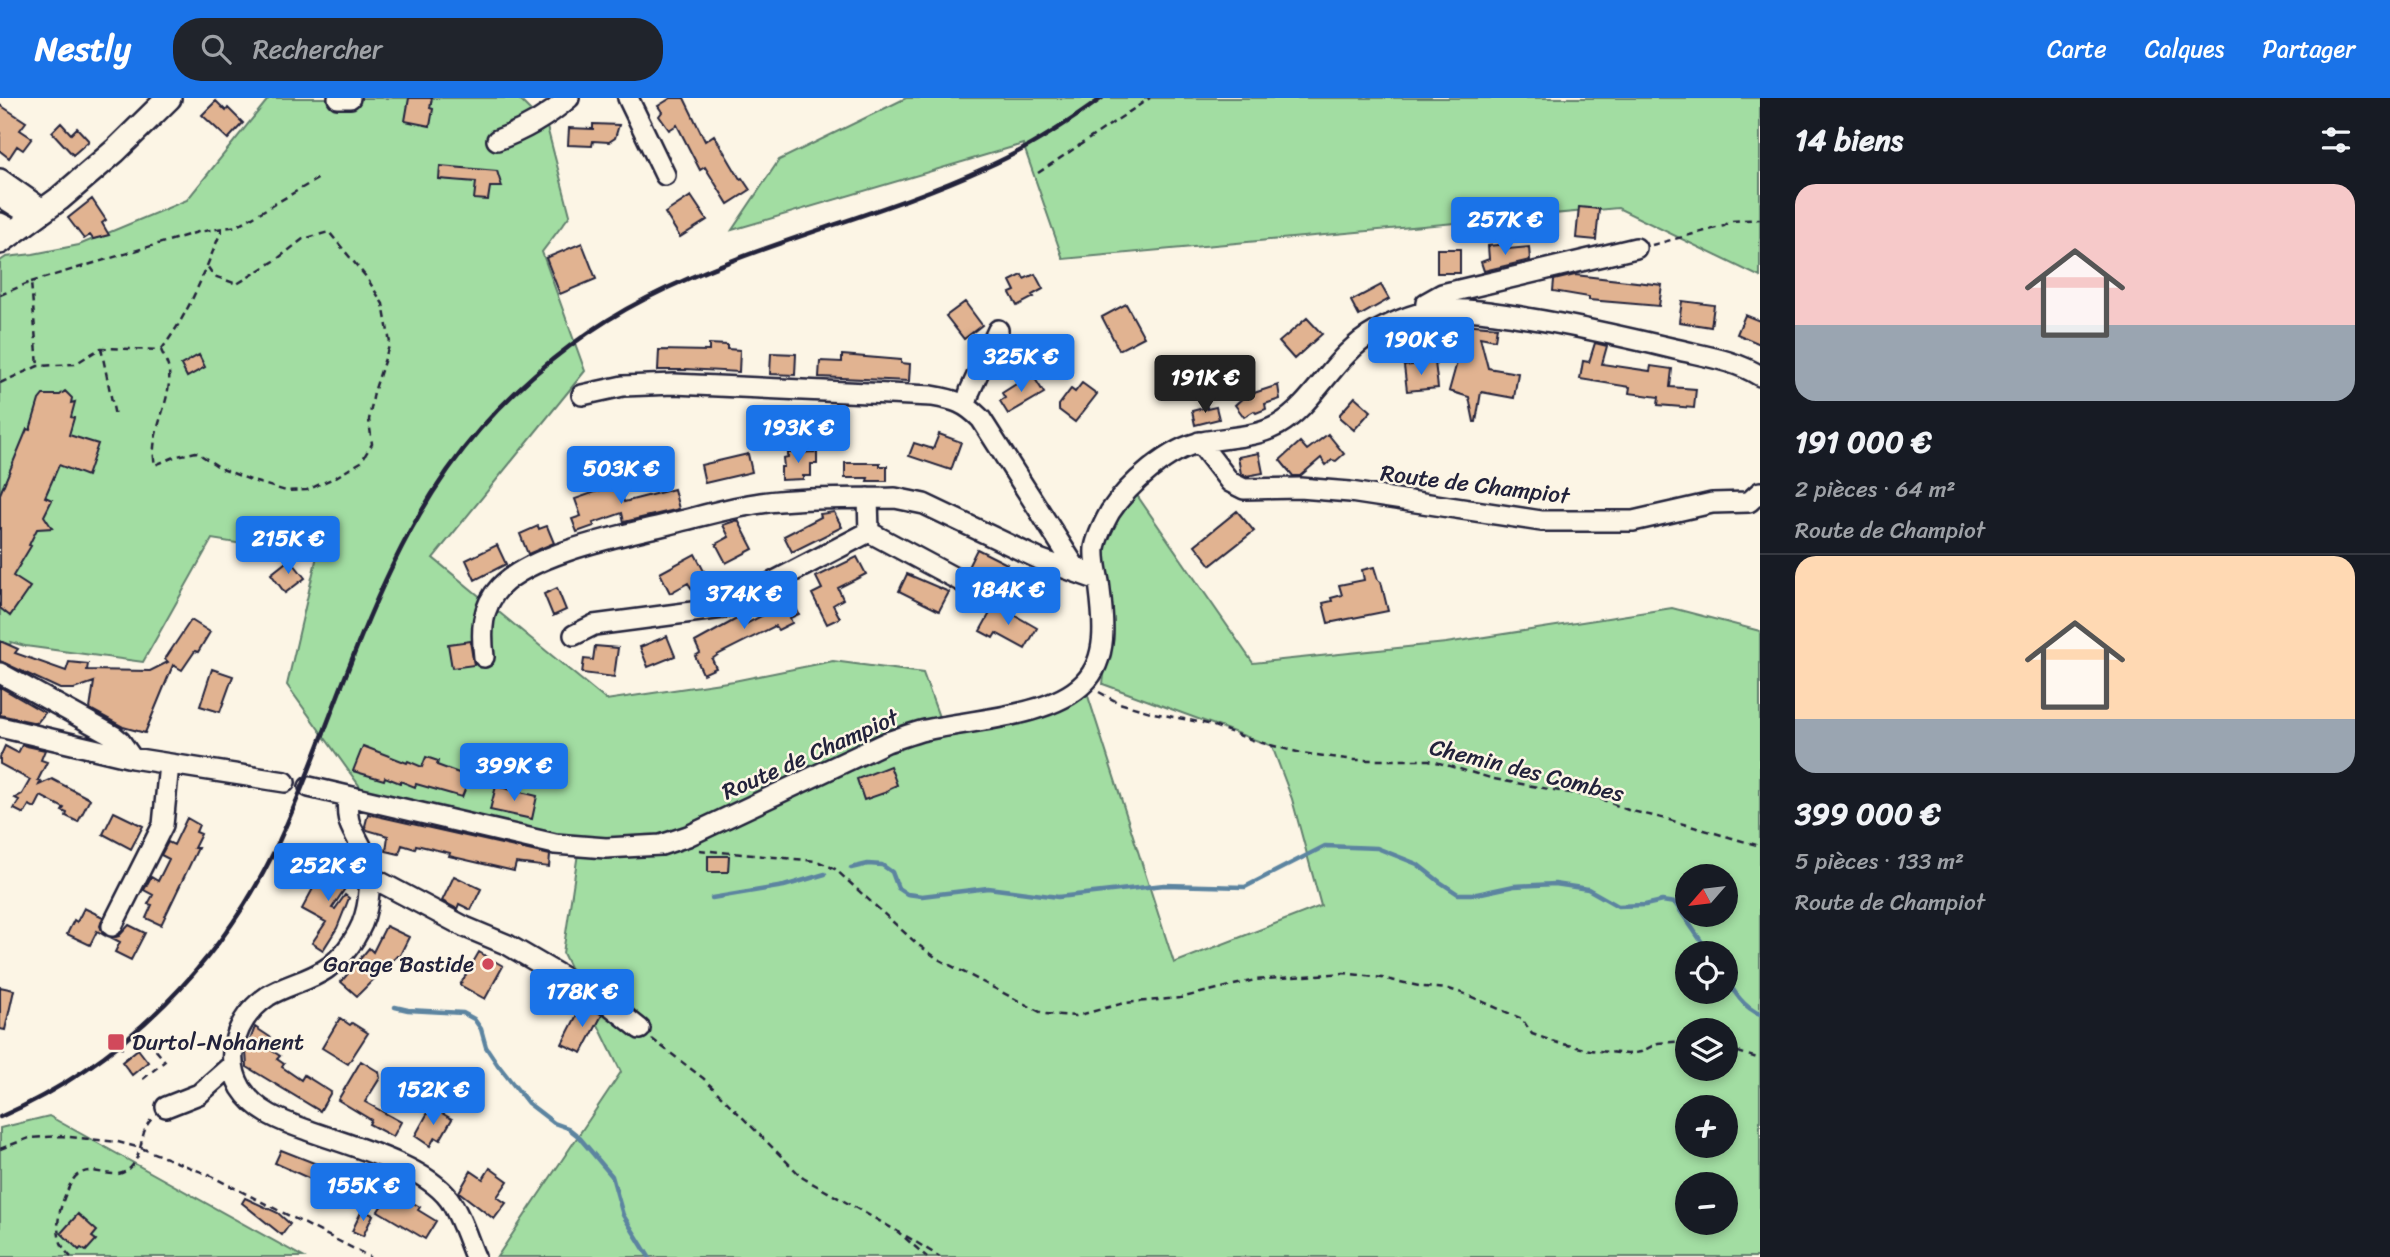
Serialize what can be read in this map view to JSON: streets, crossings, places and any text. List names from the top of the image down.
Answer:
{
  "streets": {
    "street": ["Route de Champiot"],
    "path": ["Chemin des Combes"]
  },
  "crossings": [
    ["Route de Champiot", "Chemin des Combes"]
  ],
  "places": {
    "other": ["Garage Bastide"],
    "transit": ["Durtol-Nohanent"]
  },
  "north": "bottom left",
  "page": {
    "header": "Nestly",
    "search": "Rechercher",
    "nav": ["Carte", "Calques", "Partager"],
    "heading": "14 biens",
    "list": [
      {
        "name": "191 000 €",
        "note": "2 pièces · 64 m² · Route de Champiot"
      },
      {
        "name": "399 000 €",
        "note": "5 pièces · 133 m² · Route de Champiot"
      }
    ],
    "price": [
      "257K €",
      "190K €",
      "325K €",
      "191K €",
      "193K €",
      "503K €",
      "215K €",
      "184K €",
      "374K €",
      "399K €",
      "252K €",
      "178K €",
      "152K €",
      "155K €"
    ],
    "map_buttons": ["+", "−"]
  }
}
